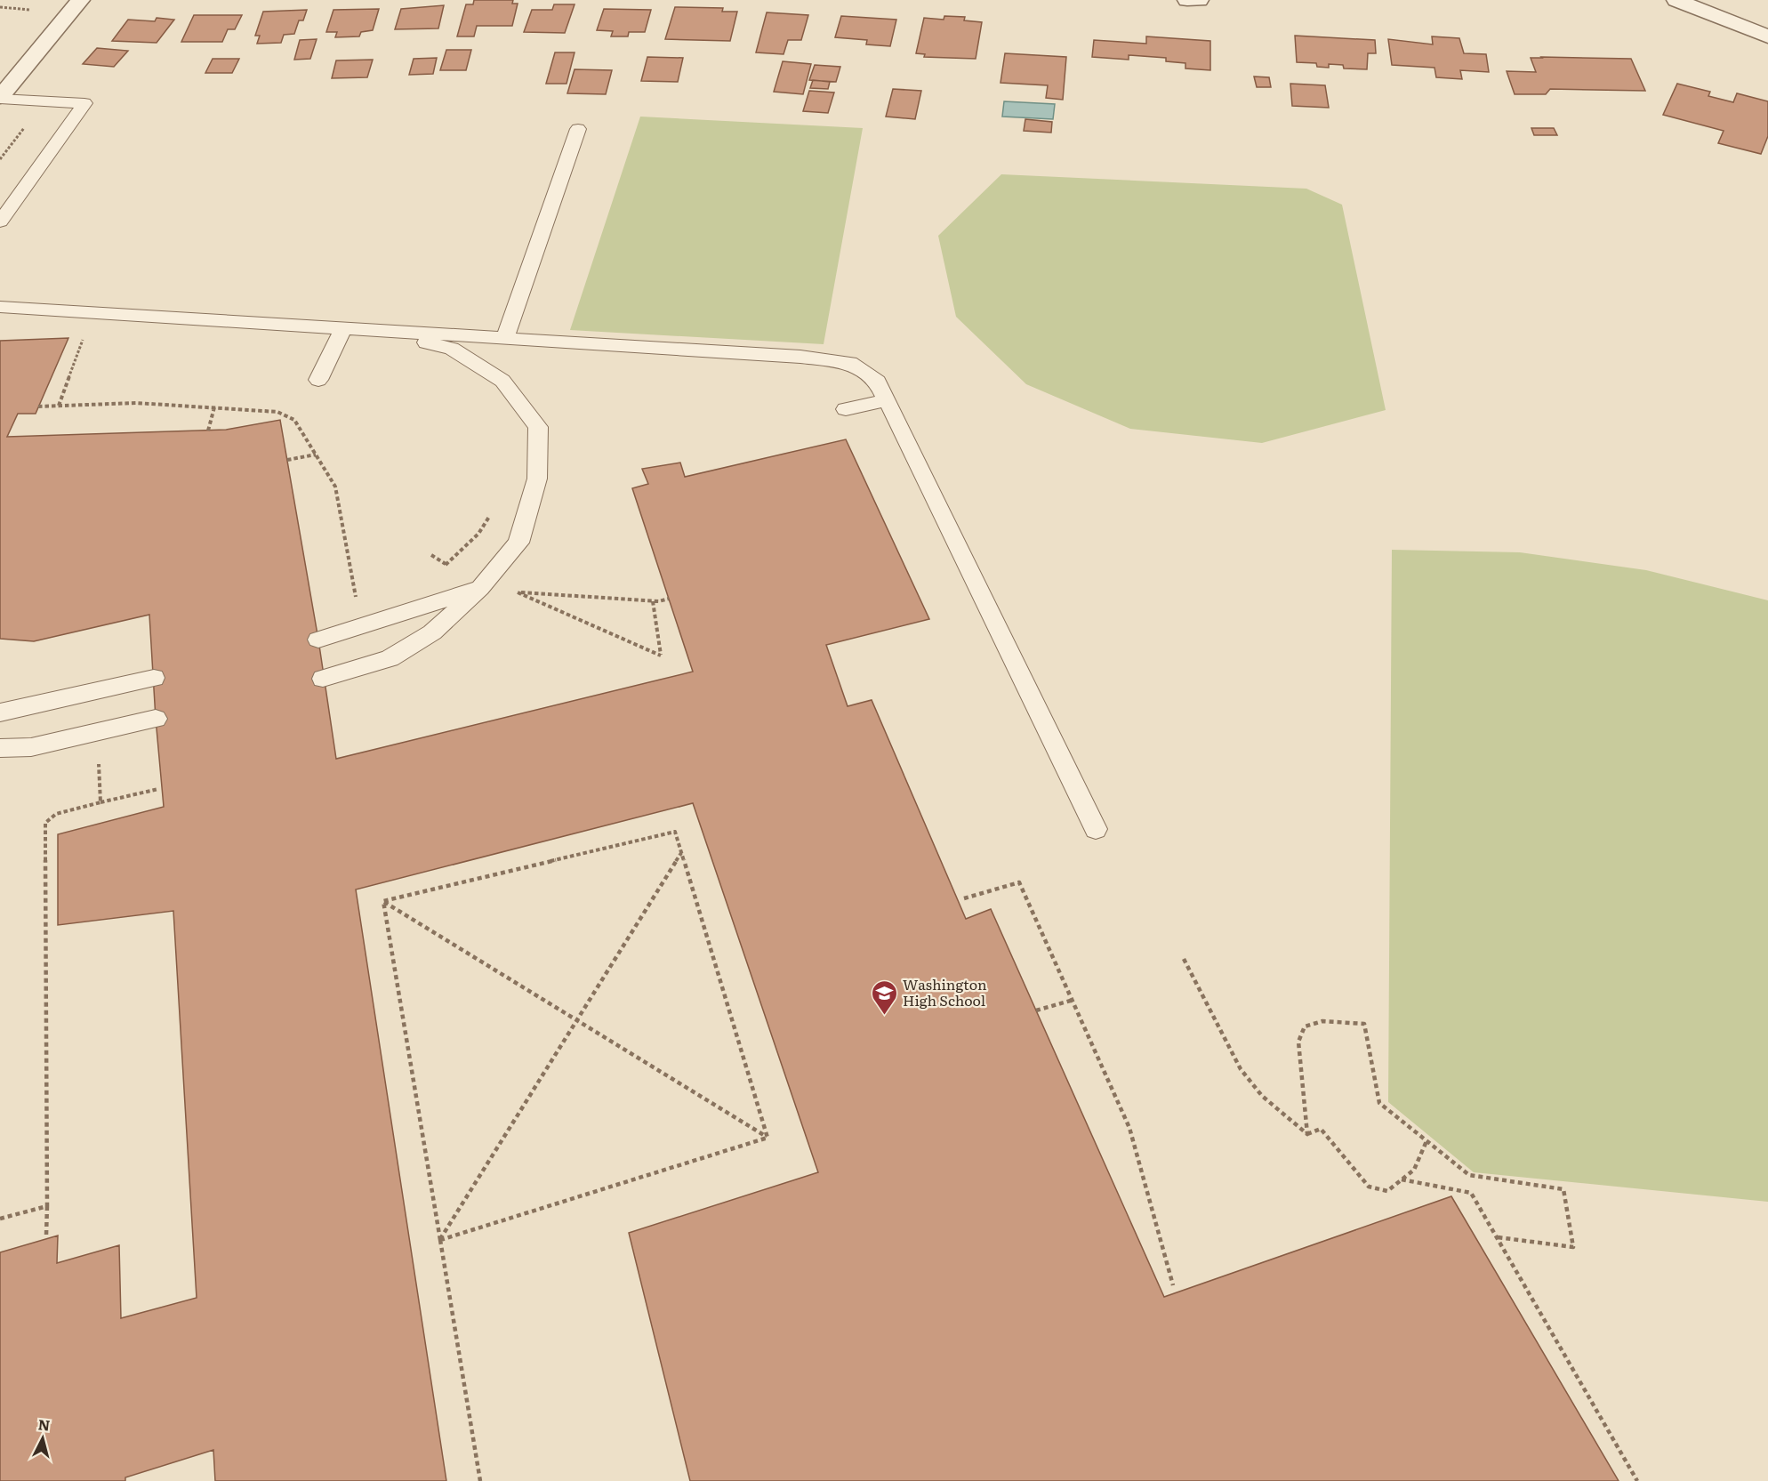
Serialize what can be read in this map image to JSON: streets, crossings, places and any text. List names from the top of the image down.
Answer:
{
  "places": {
    "school or university": ["Washington High School"]
  },
  "north": "top"
}
